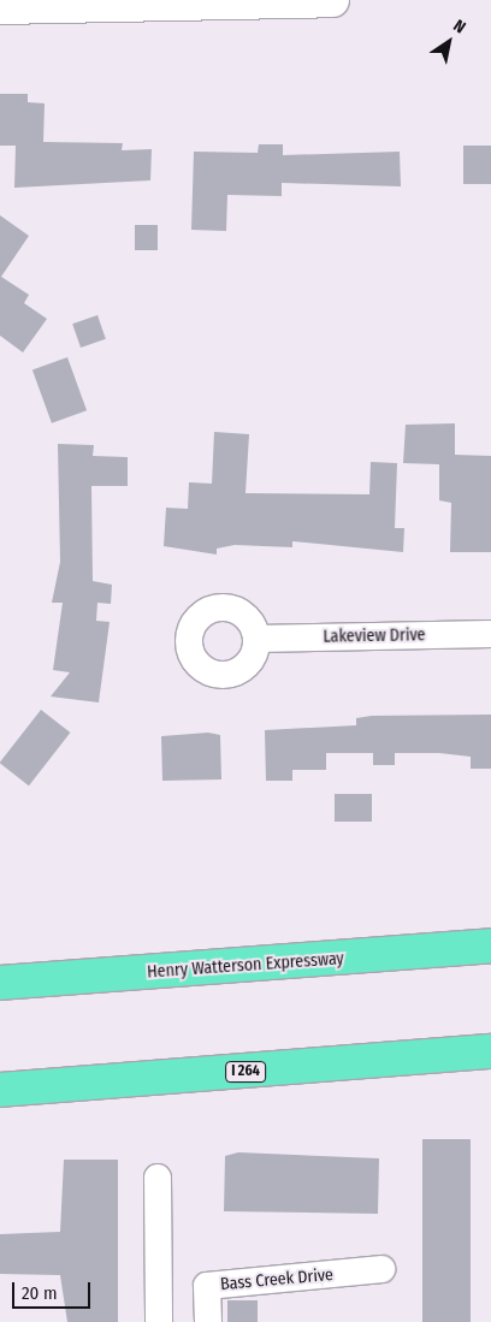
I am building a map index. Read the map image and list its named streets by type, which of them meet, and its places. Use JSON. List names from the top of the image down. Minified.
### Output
{"streets":{"highway":["Henry Watterson Expressway","I 264"],"street":["Lakeview Drive","Bass Creek Drive"]},"scale_bar":"20 m","north":"top right"}
